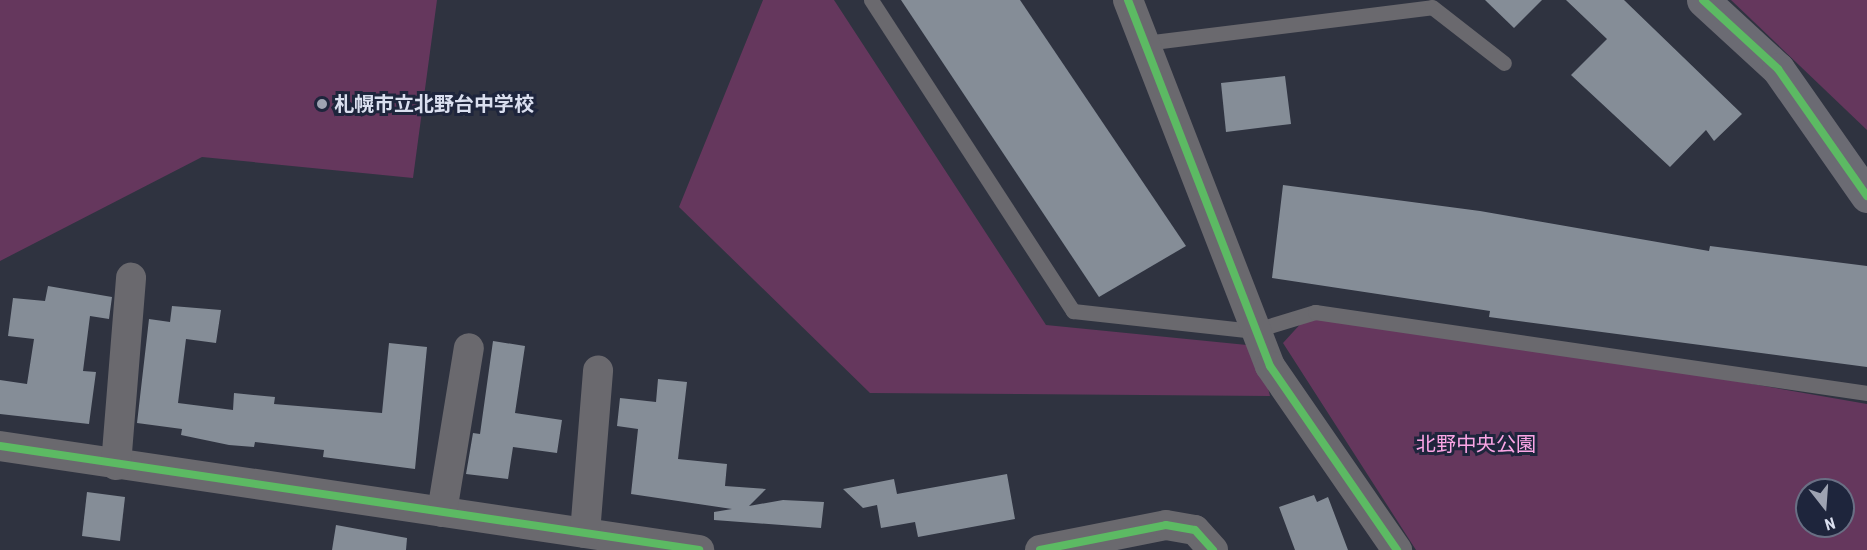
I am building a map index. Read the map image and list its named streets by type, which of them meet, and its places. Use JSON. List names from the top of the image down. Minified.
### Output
{"parks":["北野中央公園"],"places":["札幌市立北野台中学校"],"north":"bottom"}
